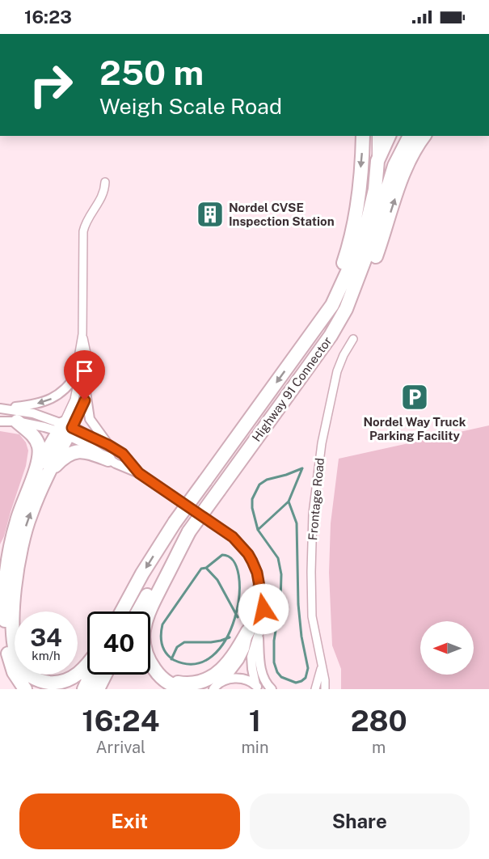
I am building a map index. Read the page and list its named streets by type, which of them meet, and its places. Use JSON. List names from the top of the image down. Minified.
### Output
{"streets":{"highway":["Highway 91 Connector"],"street":["Frontage Road"]},"places":{"building":["Nordel CVSE Inspection Station"],"parking":["Nordel Way Truck Parking Facility"]},"north":"left","page":{"status":"16:23","turn":["250 m","Weigh Scale Road"],"speed":"34 km/h","limit":"40","eta":["16:24","Arrival","1","min","280","m"],"buttons":["Exit","Share"]}}
